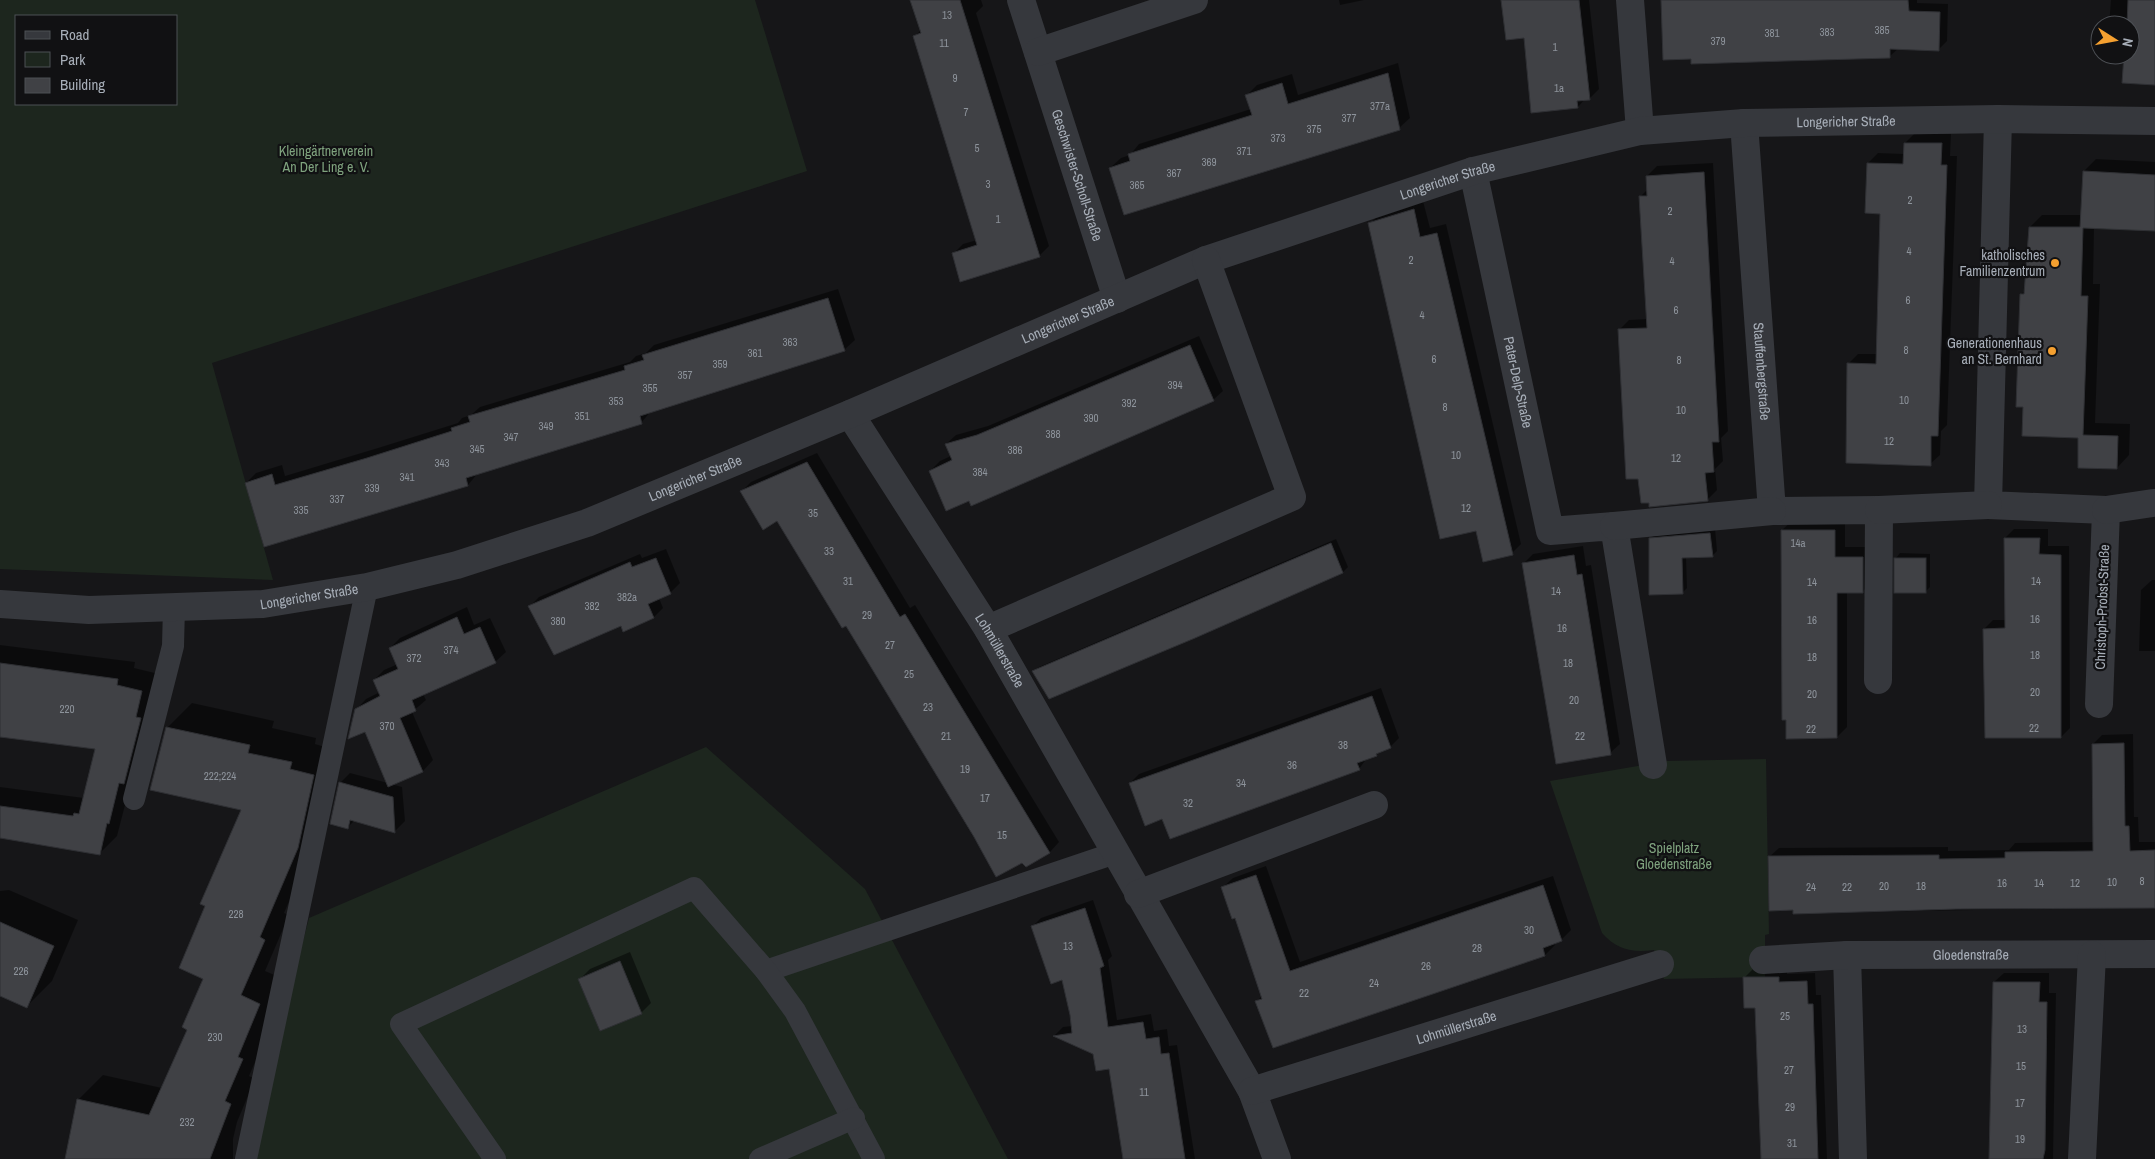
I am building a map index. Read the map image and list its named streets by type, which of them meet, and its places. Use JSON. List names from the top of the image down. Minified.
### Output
{"streets":{"street":["Longericher Straße","Geschwister-Scholl-Straße","Stauffenbergstraße","Pater-Delp-Straße","Christoph-Probst-Straße","Lohmüllerstraße","Gloedenstraße"]},"crossings":[["Longericher Straße","Geschwister-Scholl-Straße"],["Longericher Straße","Stauffenbergstraße"],["Longericher Straße","Pater-Delp-Straße"],["Longericher Straße","Lohmüllerstraße"],["Stauffenbergstraße","Pater-Delp-Straße"]],"parks":["Kleingärtnerverein An Der Ling e. V.","Spielplatz Gloedenstraße"],"places":["katholisches Familienzentrum","Generationenhaus an St. Bernhard"],"house_numbers":["13","385","383","381","379","11","1","9","1a","377a","7","377","375","373","5","371","369","367","3","365","2","2","1","4","2","4","6","6","4","363","8","361","6","8","359","357","394","355","10","353","392","8","10","351","390","349","388","347","12","345","386","10","12","343","384","341","339","337","12","335","35","14a","33","31","14","14","14","382a","382","29","16","16","380","16","27","374","18","18","372","18","25","20","20","20","23","220","370","22","22","21","22","38","36","19","222;224","34","17","32","15","8","10","16","14","12","20","18","24","22","228","30","13","28","26","226","24","22","25","13","230","15","27","11","17","29","232","19","31"],"legend":["Road","Park","Building"],"north":"right"}
